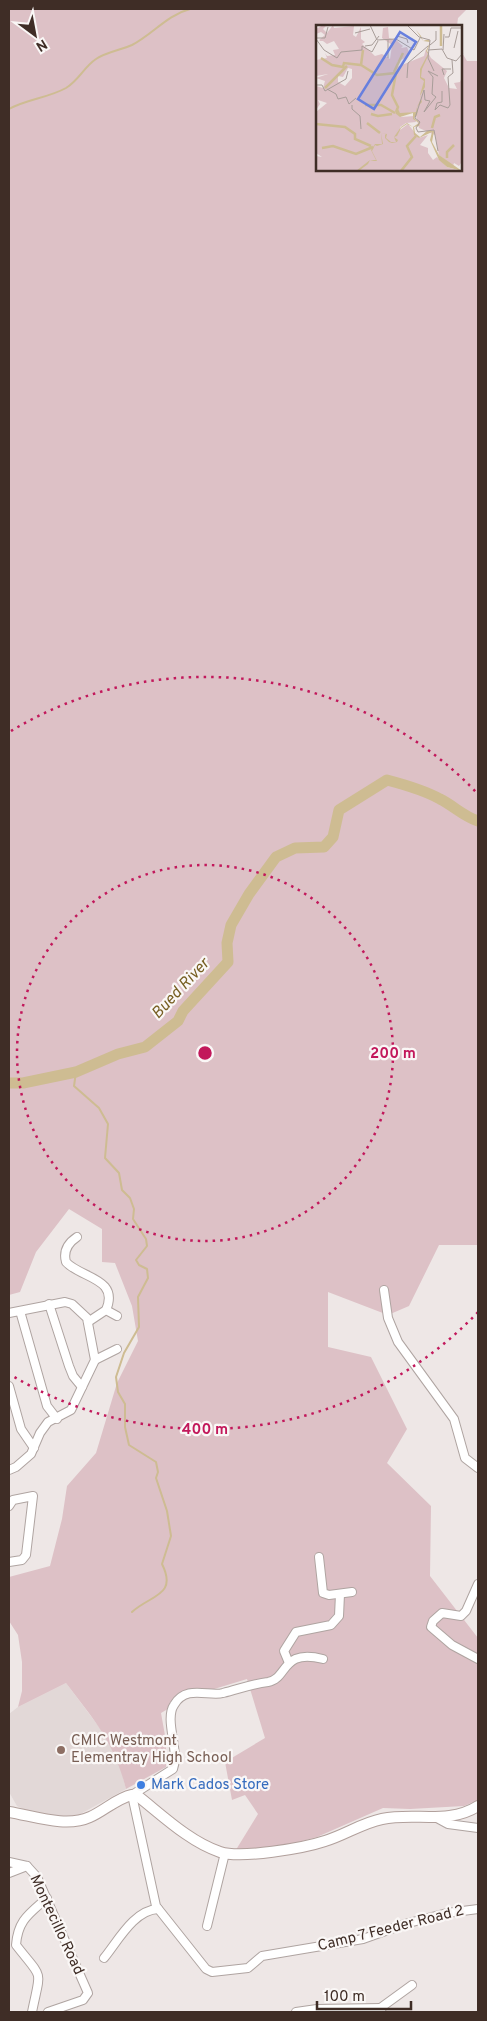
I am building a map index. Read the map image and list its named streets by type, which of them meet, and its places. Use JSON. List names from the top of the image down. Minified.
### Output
{"streets":{"street":["Montecillo Road","Camp 7 Feeder Road 2"]},"water":["Bued River"],"places":["CMIC Westmont Elementray High School","Mark Cados Store"],"scale_bar":"100 m","north":"bottom right","rings":["200 m","400 m"]}
